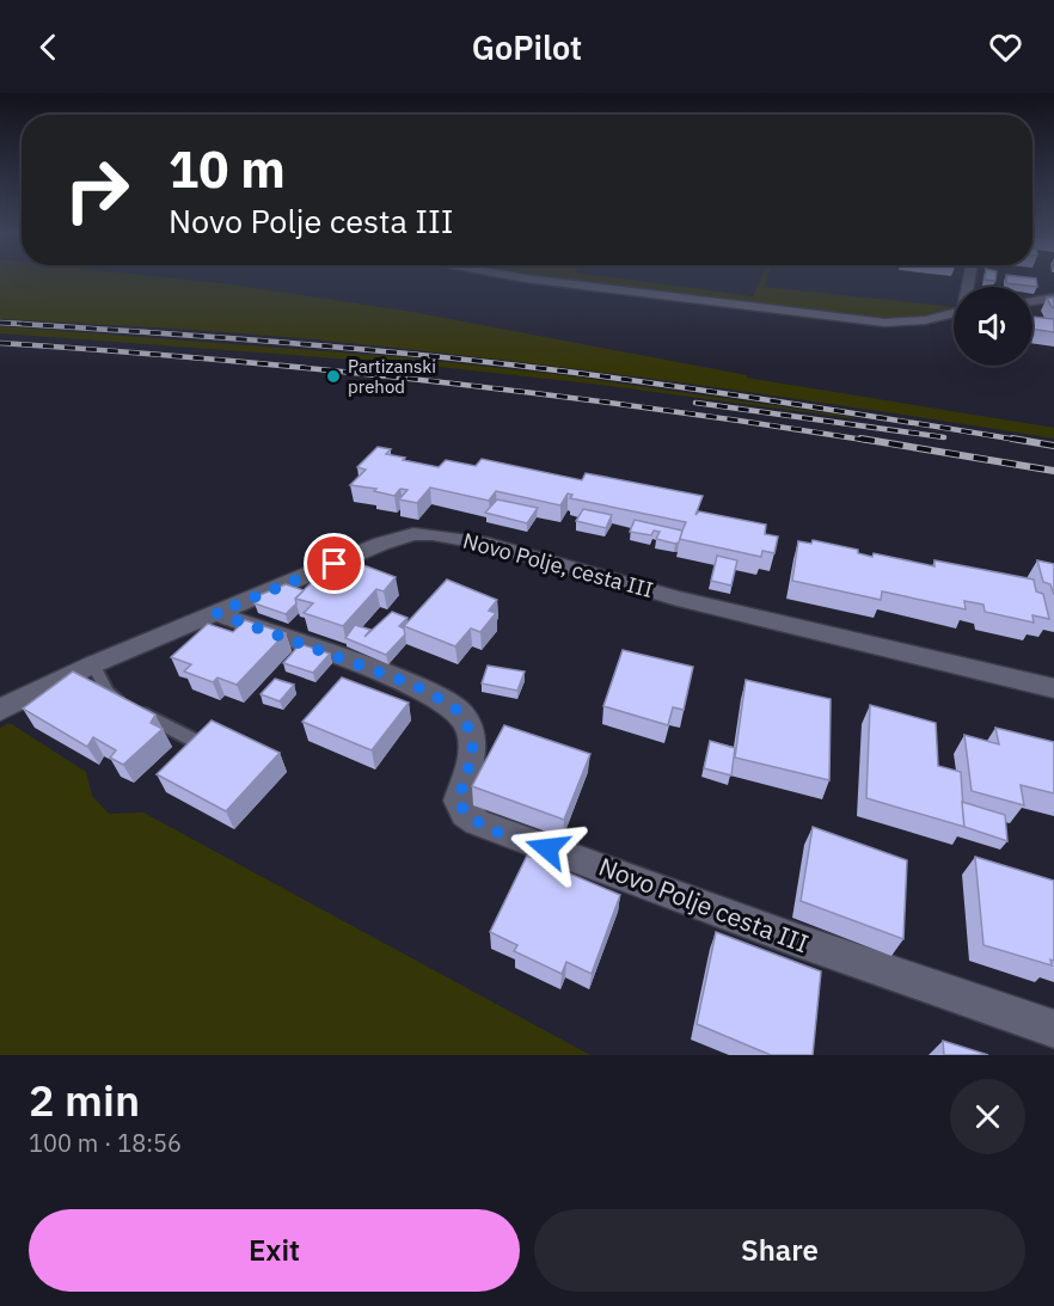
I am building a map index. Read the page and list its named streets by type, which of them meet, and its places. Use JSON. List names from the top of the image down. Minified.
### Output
{"streets":{"street":["Novo Polje, cesta III","Novo Polje cesta III"]},"crossings":[["Novo Polje, cesta III","Novo Polje cesta III"]],"places":["Partizanski prehod"],"page":{"header":"GoPilot","turn":["10 m","Novo Polje cesta III"],"heading":["2 min","100 m · 18:56"],"buttons":["Exit","Share"]}}
